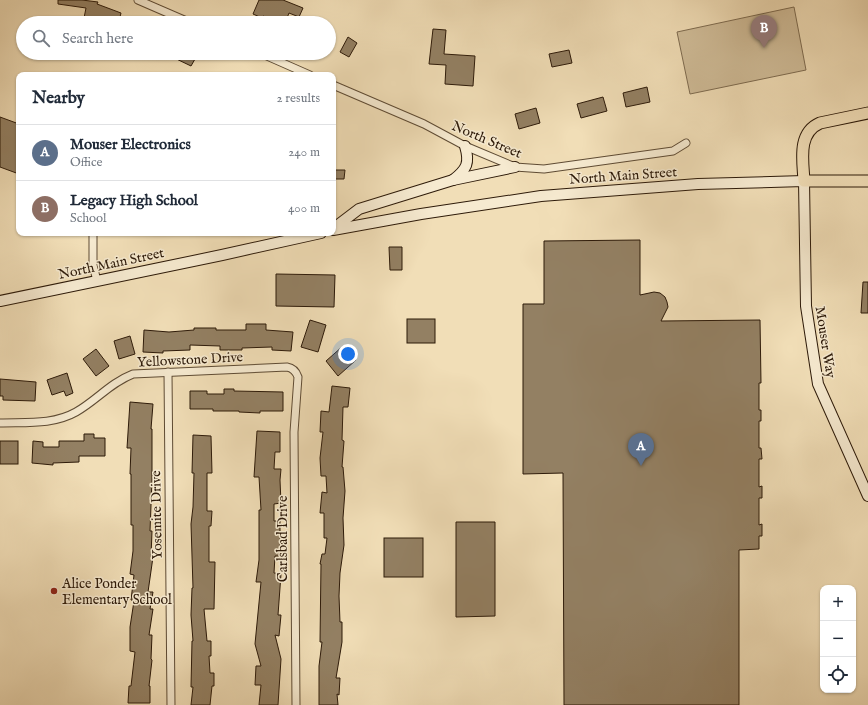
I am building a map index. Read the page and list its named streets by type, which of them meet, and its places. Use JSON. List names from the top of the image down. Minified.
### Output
{"streets":{"main road":["North Main Street","Mouser Way"],"street":["North Street","Yellowstone Drive","Yosemite Drive","Carlsbad Drive"]},"crossings":[["North Main Street","Mouser Way"],["Yellowstone Drive","Yosemite Drive"],["Yellowstone Drive","Carlsbad Drive"]],"places":["Alice Ponder Elementary School"],"page":{"pins":["B","A"],"search":"Search here","heading":["Nearby","2 results"],"list":[{"mark":"A","name":"Mouser Electronics","note":"Office","value":"240 m"},{"mark":"B","name":"Legacy High School","note":"School","value":"400 m"}],"map_buttons":["+","−"]}}
